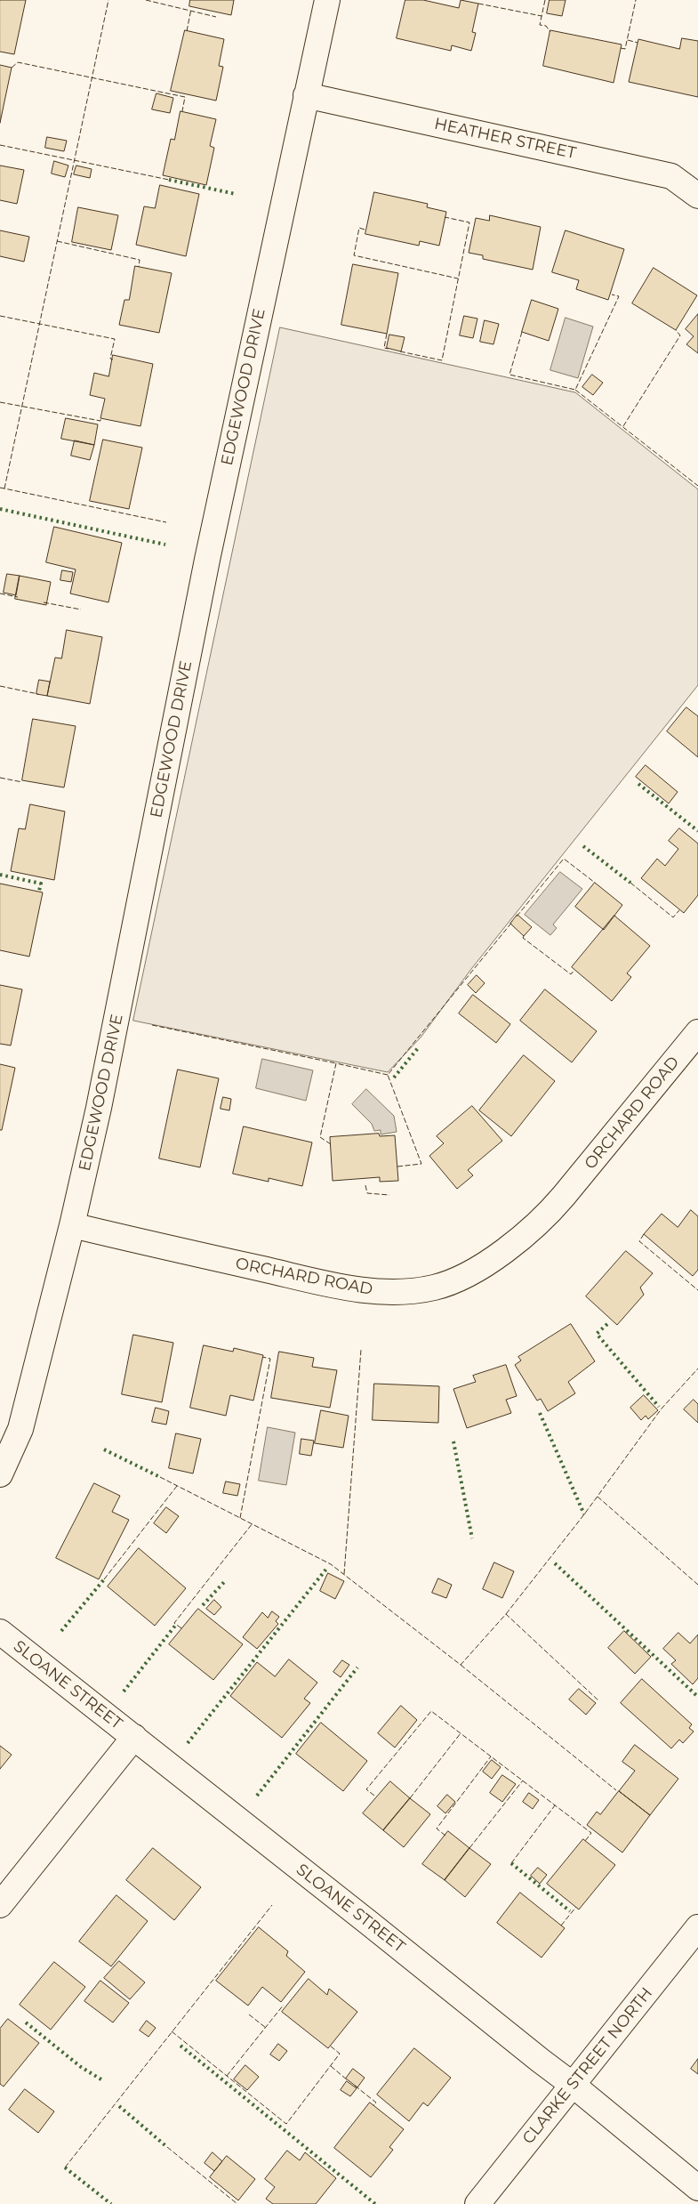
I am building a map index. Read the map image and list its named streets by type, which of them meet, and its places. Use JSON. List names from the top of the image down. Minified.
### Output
{"streets":{"street":["HEATHER STREET","EDGEWOOD DRIVE","ORCHARD ROAD","SLOANE STREET","CLARKE STREET NORTH"]},"crossings":[["HEATHER STREET","EDGEWOOD DRIVE"],["EDGEWOOD DRIVE","ORCHARD ROAD"],["SLOANE STREET","CLARKE STREET NORTH"]]}
